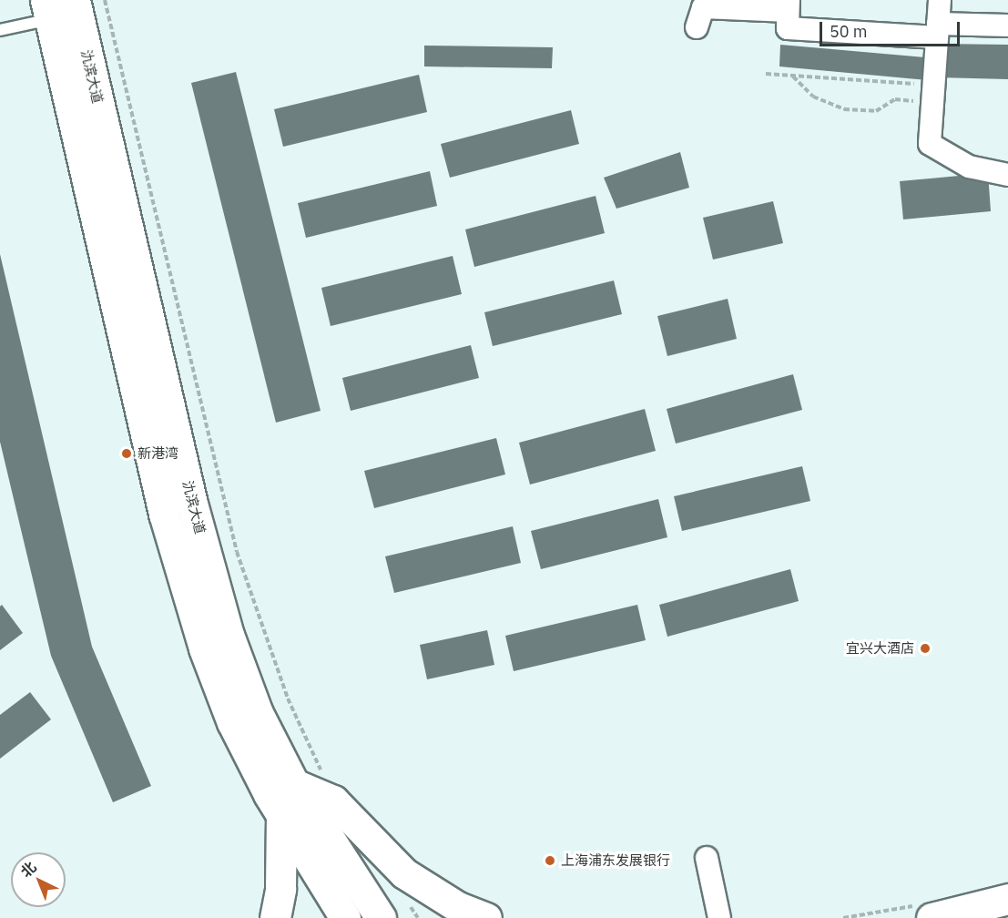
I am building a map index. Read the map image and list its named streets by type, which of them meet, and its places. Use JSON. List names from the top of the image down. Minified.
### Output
{"streets":{"main road":["氿滨大道"]},"places":["新港湾","宜兴大酒店","上海浦东发展银行"],"scale_bar":"50 m","north":"top left"}
